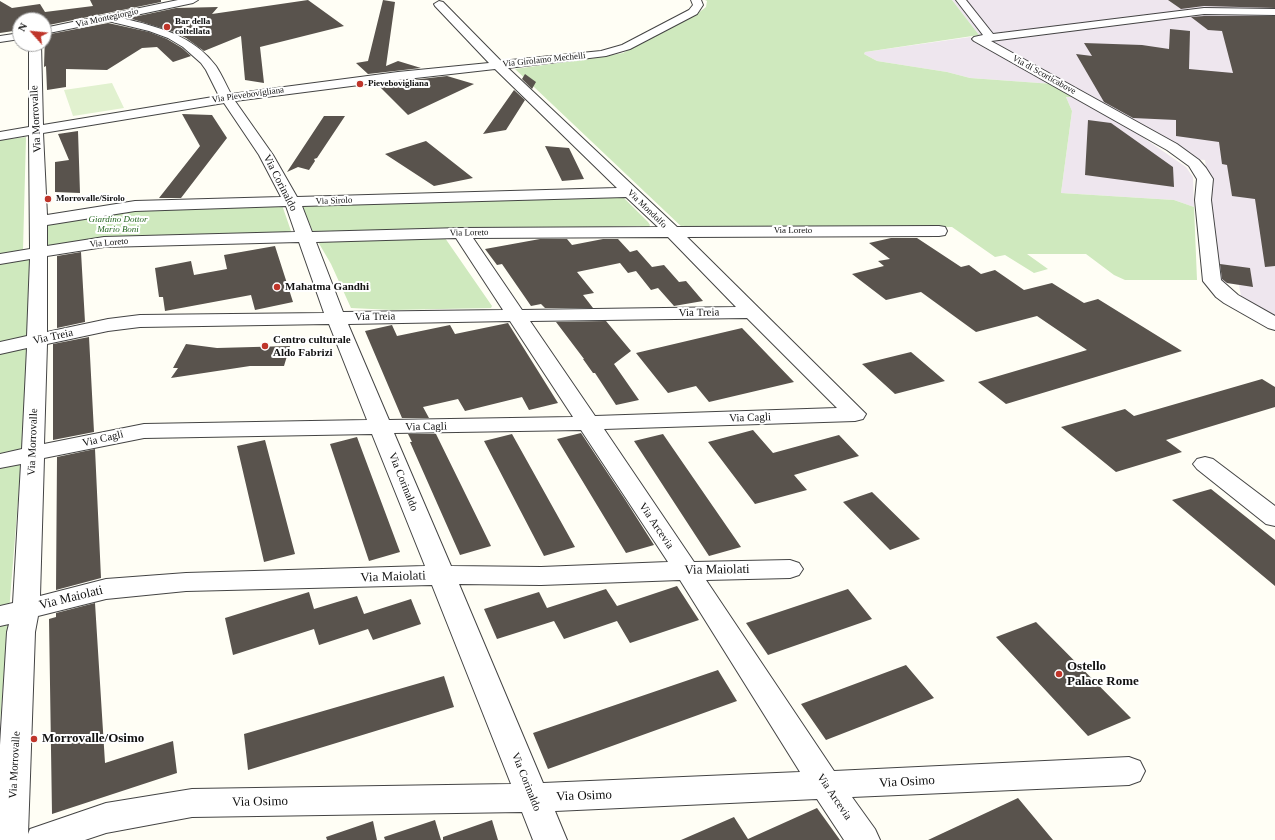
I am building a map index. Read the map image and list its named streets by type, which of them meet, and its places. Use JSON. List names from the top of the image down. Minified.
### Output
{"streets":{"street":["Via Montegiorgio","Via Girolamo Mechelli","Via di Scorticabove","Via Pievebovigliana","Via Morrovalle","Via Corinaldo","Via Sirolo","Via Mondolfo","Via Loreto","Via Treia","Via Cagli","Via Arcevia","Via Maiolati","Via Osimo"]},"crossings":[["Via Girolamo Mechelli","Via Pievebovigliana"],["Via Girolamo Mechelli","Via Mondolfo"],["Via Pievebovigliana","Via Morrovalle"],["Via Pievebovigliana","Via Corinaldo"],["Via Pievebovigliana","Via Mondolfo"],["Via Morrovalle","Via Sirolo"],["Via Morrovalle","Via Loreto"],["Via Morrovalle","Via Treia"],["Via Morrovalle","Via Cagli"],["Via Morrovalle","Via Maiolati"],["Via Corinaldo","Via Sirolo"],["Via Corinaldo","Via Loreto"],["Via Corinaldo","Via Treia"],["Via Corinaldo","Via Cagli"],["Via Corinaldo","Via Maiolati"],["Via Corinaldo","Via Osimo"],["Via Sirolo","Via Mondolfo"],["Via Mondolfo","Via Loreto"],["Via Mondolfo","Via Treia"],["Via Mondolfo","Via Cagli"],["Via Loreto","Via Arcevia"],["Via Treia","Via Arcevia"],["Via Cagli","Via Arcevia"],["Via Arcevia","Via Maiolati"],["Via Arcevia","Via Osimo"]],"parks":["Giardino Dottor Mario Boni"],"places":["Bar della coltellata","Pievebovigliana","Morrovalle/Sirolo","Mahatma Gandhi","Centro culturale Aldo Fabrizi","Ostello Palace Rome","Morrovalle/Osimo"],"north":"top left"}
